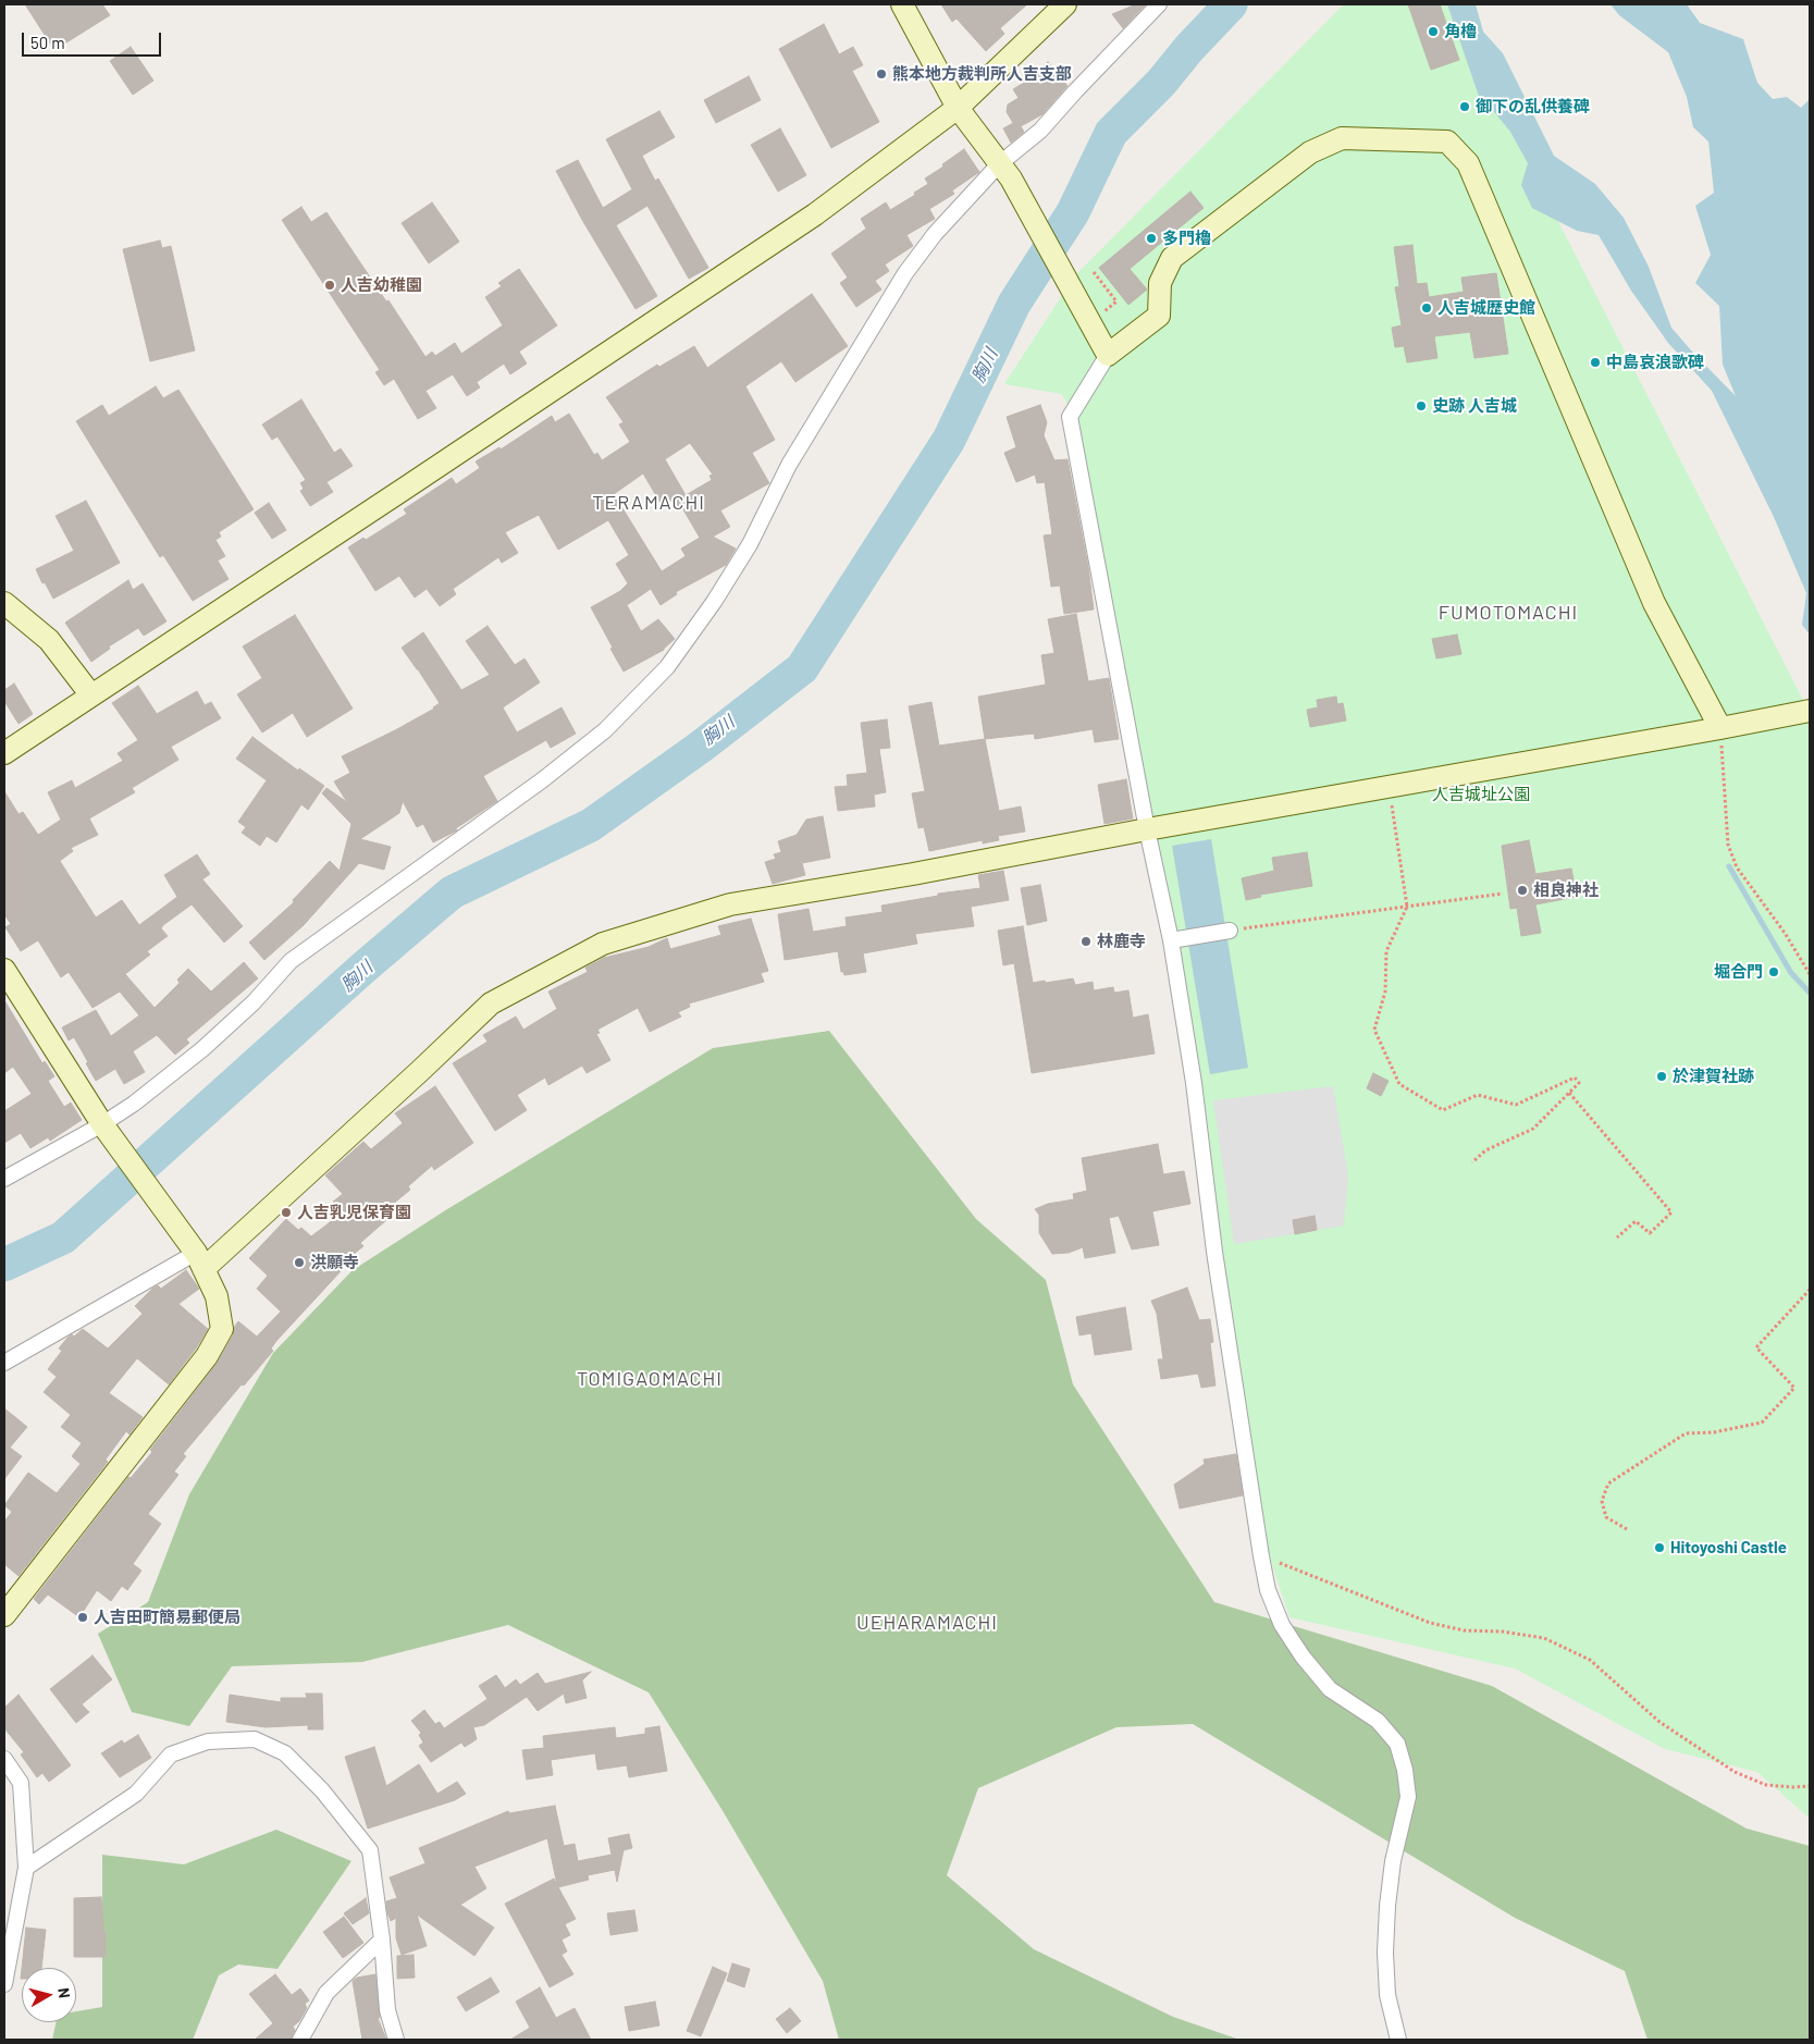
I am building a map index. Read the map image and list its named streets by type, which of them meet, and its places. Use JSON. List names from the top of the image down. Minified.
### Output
{"districts":["TERAMACHI","FUMOTOMACHI","TOMIGAOMACHI","UEHARAMACHI"],"water":["胸川"],"parks":["人吉城址公園"],"places":["角櫓","熊本地方裁判所人吉支部","御下の乱供養碑","多門櫓","人吉幼稚園","人吉城歴史館","中島哀浪歌碑","史跡 人吉城","相良神社","林鹿寺","堀合門","於津賀社跡","人吉乳児保育園","洪願寺","Hitoyoshi Castle","人吉田町簡易郵便局"],"scale_bar":"50 m","north":"right"}
